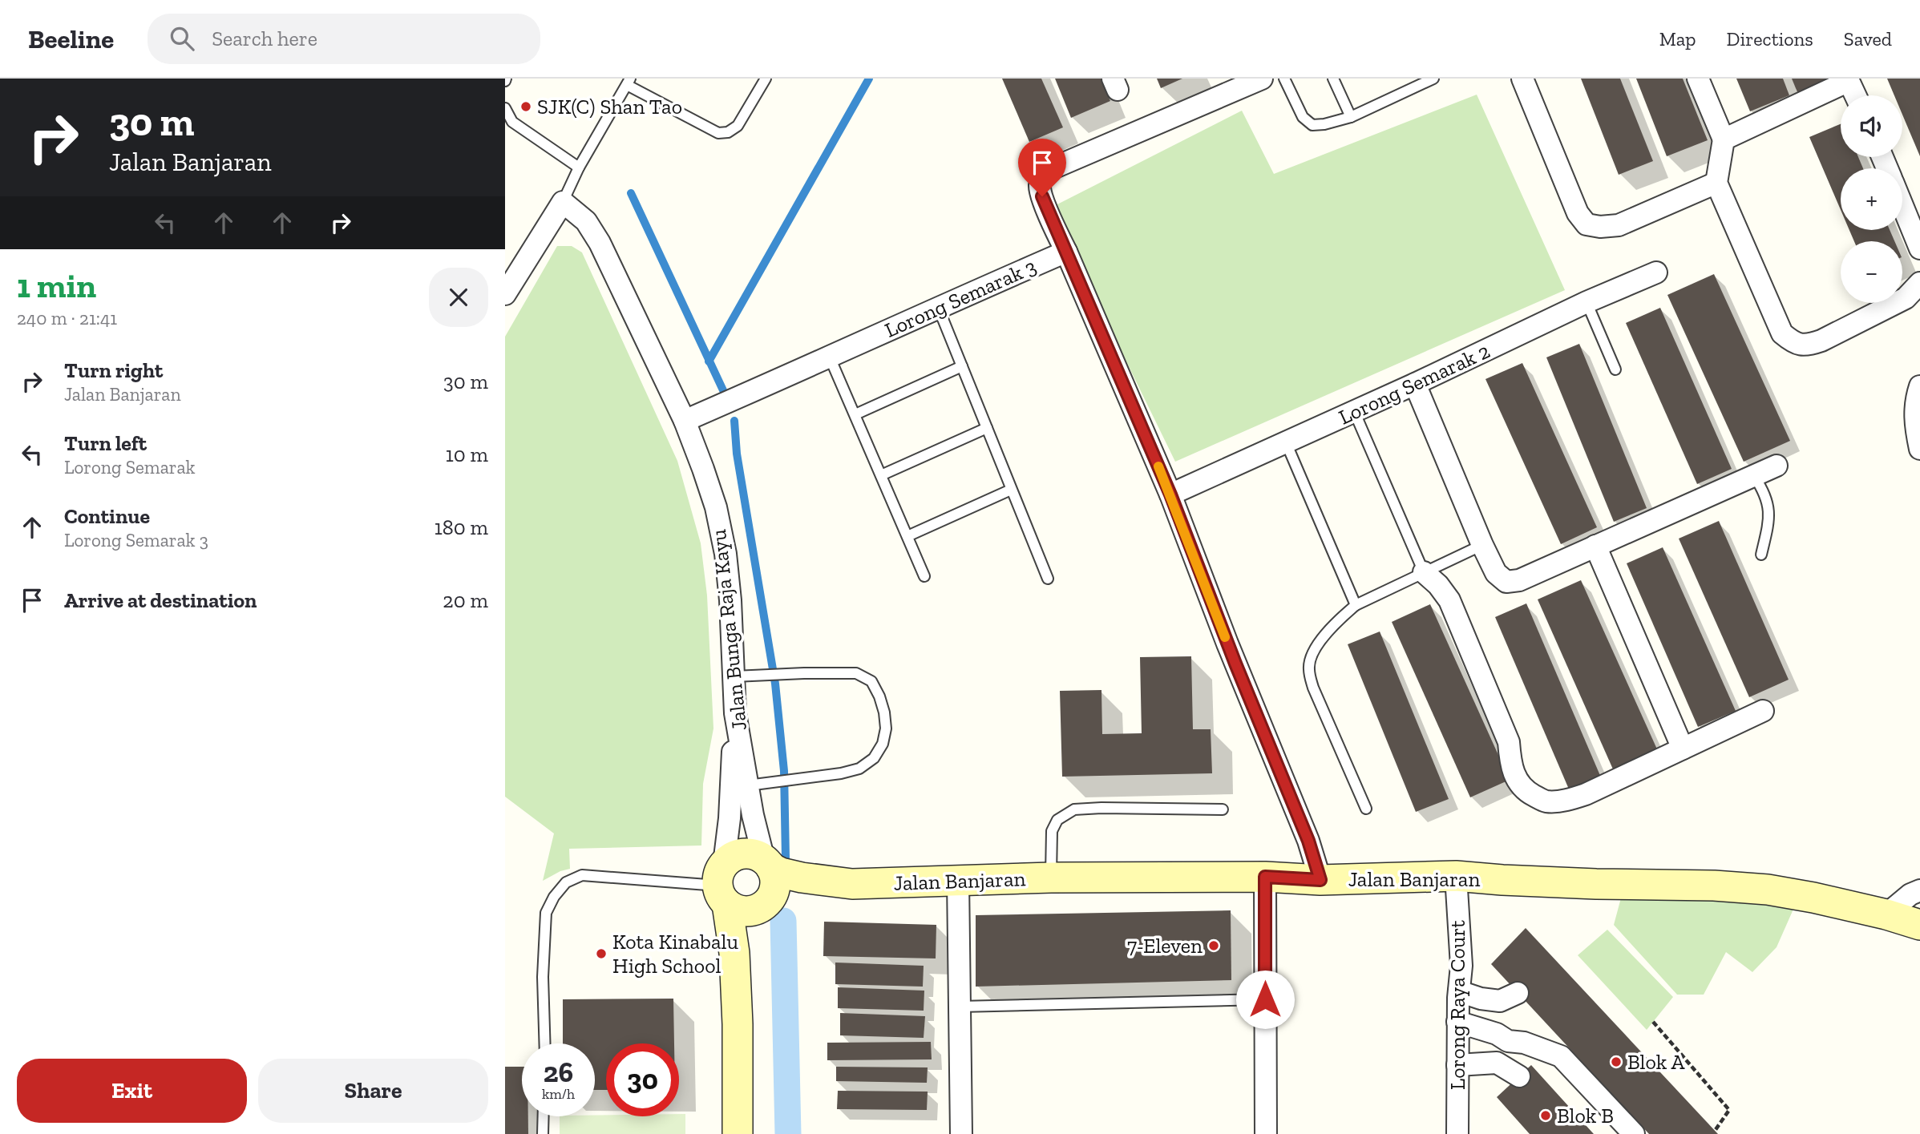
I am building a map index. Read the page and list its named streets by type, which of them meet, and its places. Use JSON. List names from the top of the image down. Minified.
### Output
{"streets":{"street":["Lorong Semarak 3","Lorong Semarak 2","Jalan Bunga Raja Kayu","Jalan Banjaran","Lorong Raya Court"]},"crossings":[["Lorong Semarak 3","Jalan Bunga Raja Kayu"],["Jalan Bunga Raja Kayu","Jalan Banjaran"],["Jalan Banjaran","Lorong Raya Court"]],"places":["SJK(C) Shan Tao","7-Eleven","Kota Kinabalu High School","Blok A","Blok B"],"page":{"header":"Beeline","search":"Search here","nav":["Map","Directions","Saved"],"turn":["30 m","Jalan Banjaran"],"map_buttons":["+","−"],"heading":["1 min","240 m · 21:41"],"list":[{"name":"Turn right","note":"Jalan Banjaran","value":"30 m"},{"name":"Turn left","note":"Lorong Semarak","value":"10 m"},{"name":"Continue","note":"Lorong Semarak 3","value":"180 m"},{"name":"Arrive at destination","value":"20 m"}],"speed":"26 km/h","limit":"30","buttons":["Exit","Share"]}}
